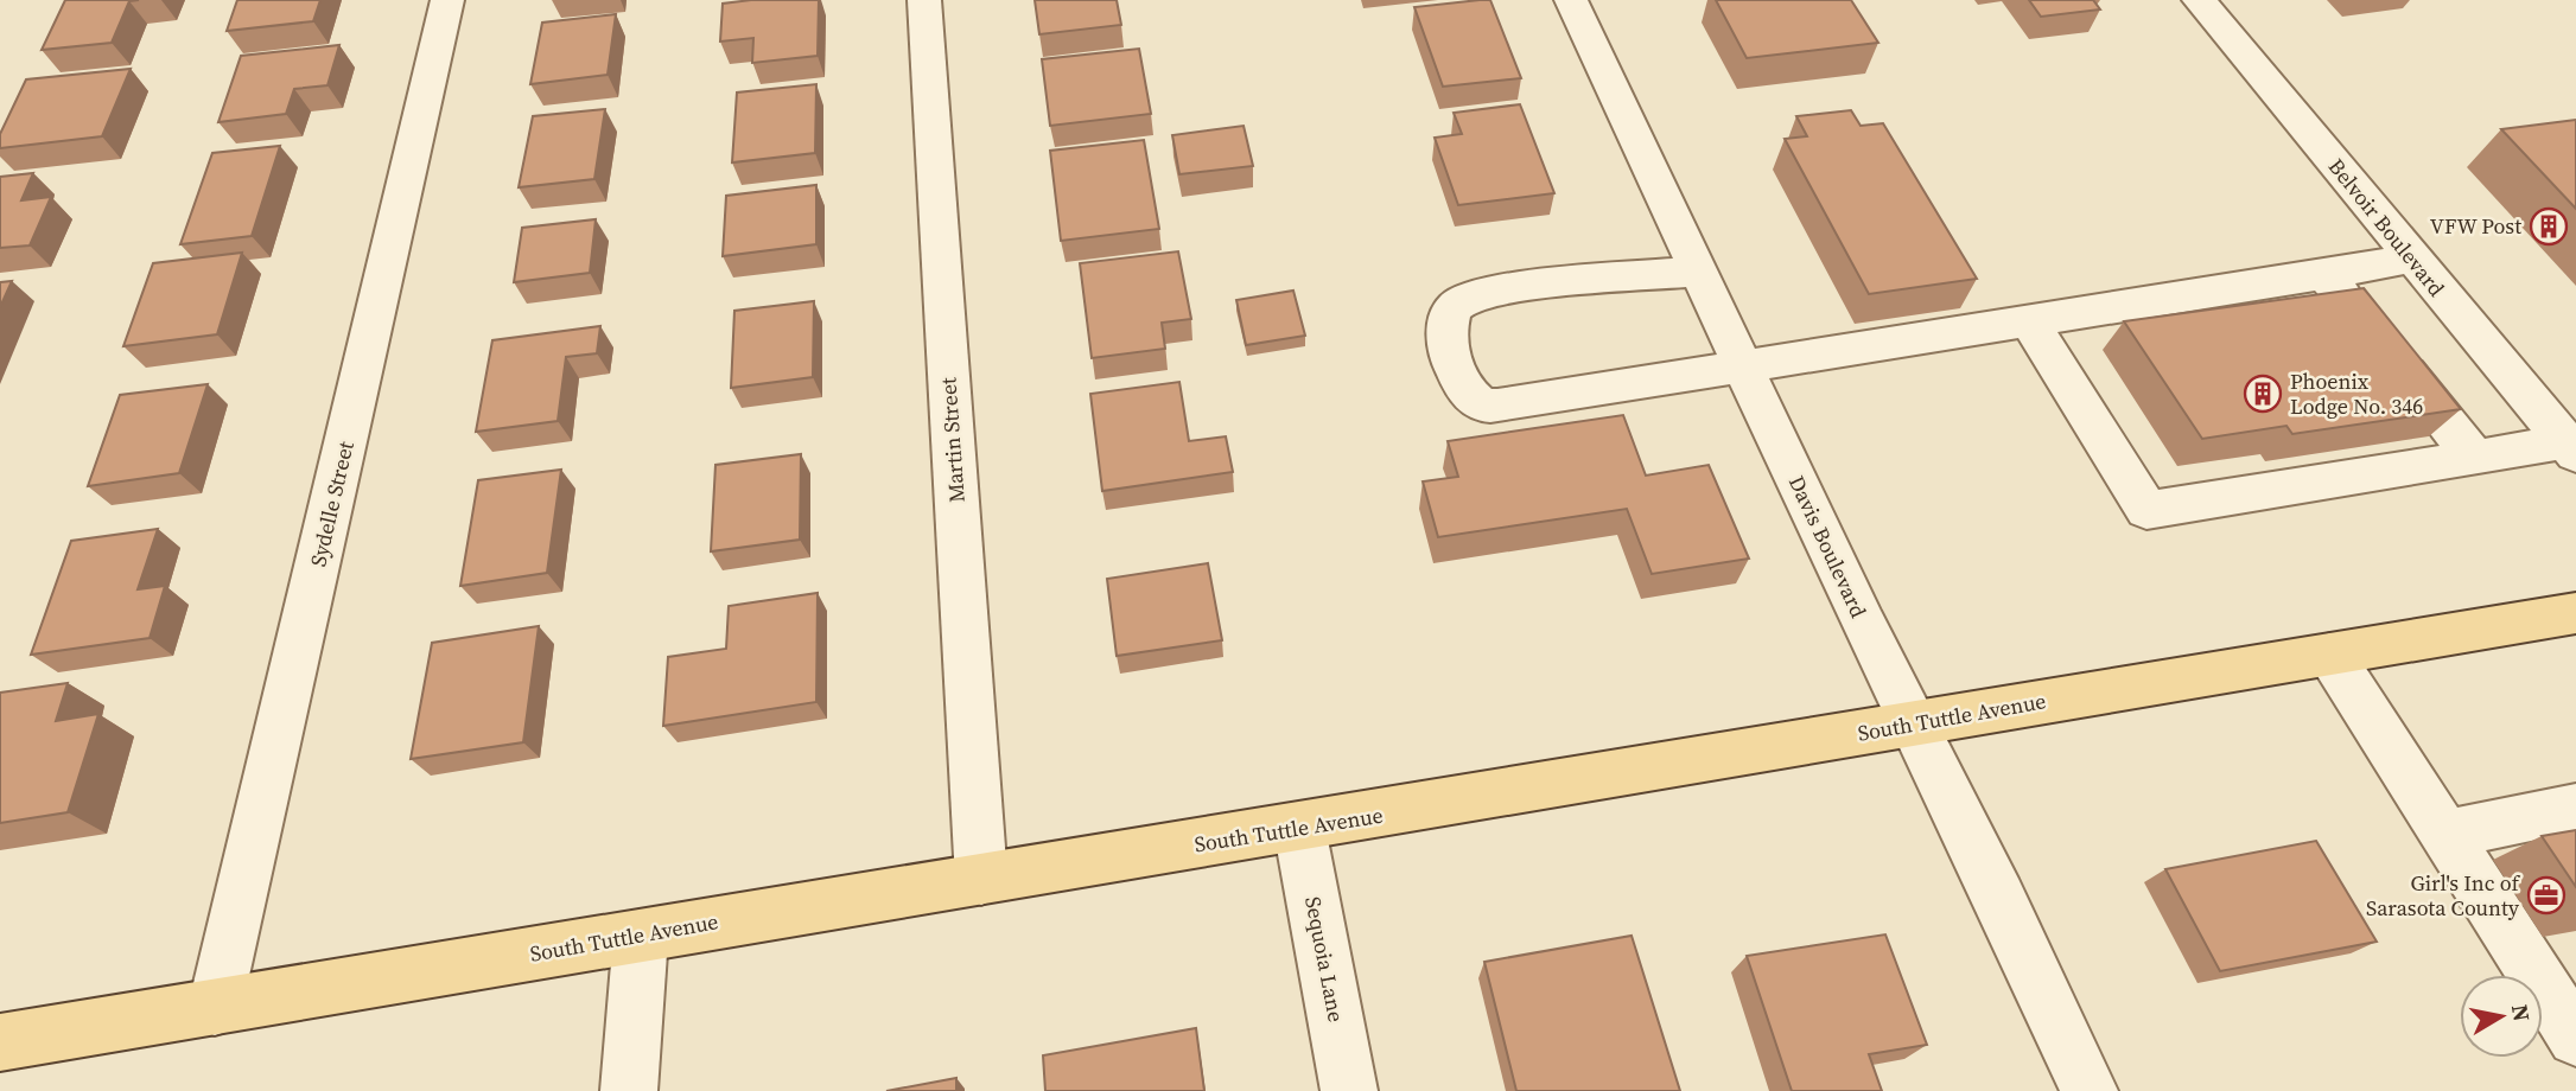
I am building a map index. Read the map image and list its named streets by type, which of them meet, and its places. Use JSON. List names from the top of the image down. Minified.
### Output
{"streets":{"main road":["South Tuttle Avenue"],"street":["Belvoir Boulevard","Martin Street","Sydelle Street","Davis Boulevard","Sequoia Lane"]},"crossings":[["Martin Street","South Tuttle Avenue"],["Sydelle Street","South Tuttle Avenue"],["Davis Boulevard","South Tuttle Avenue"],["South Tuttle Avenue","Sequoia Lane"]],"places":{"building":["VFW Post","Phoenix Lodge No. 346"],"office":["Girl's Inc of Sarasota County"]},"north":"right"}
